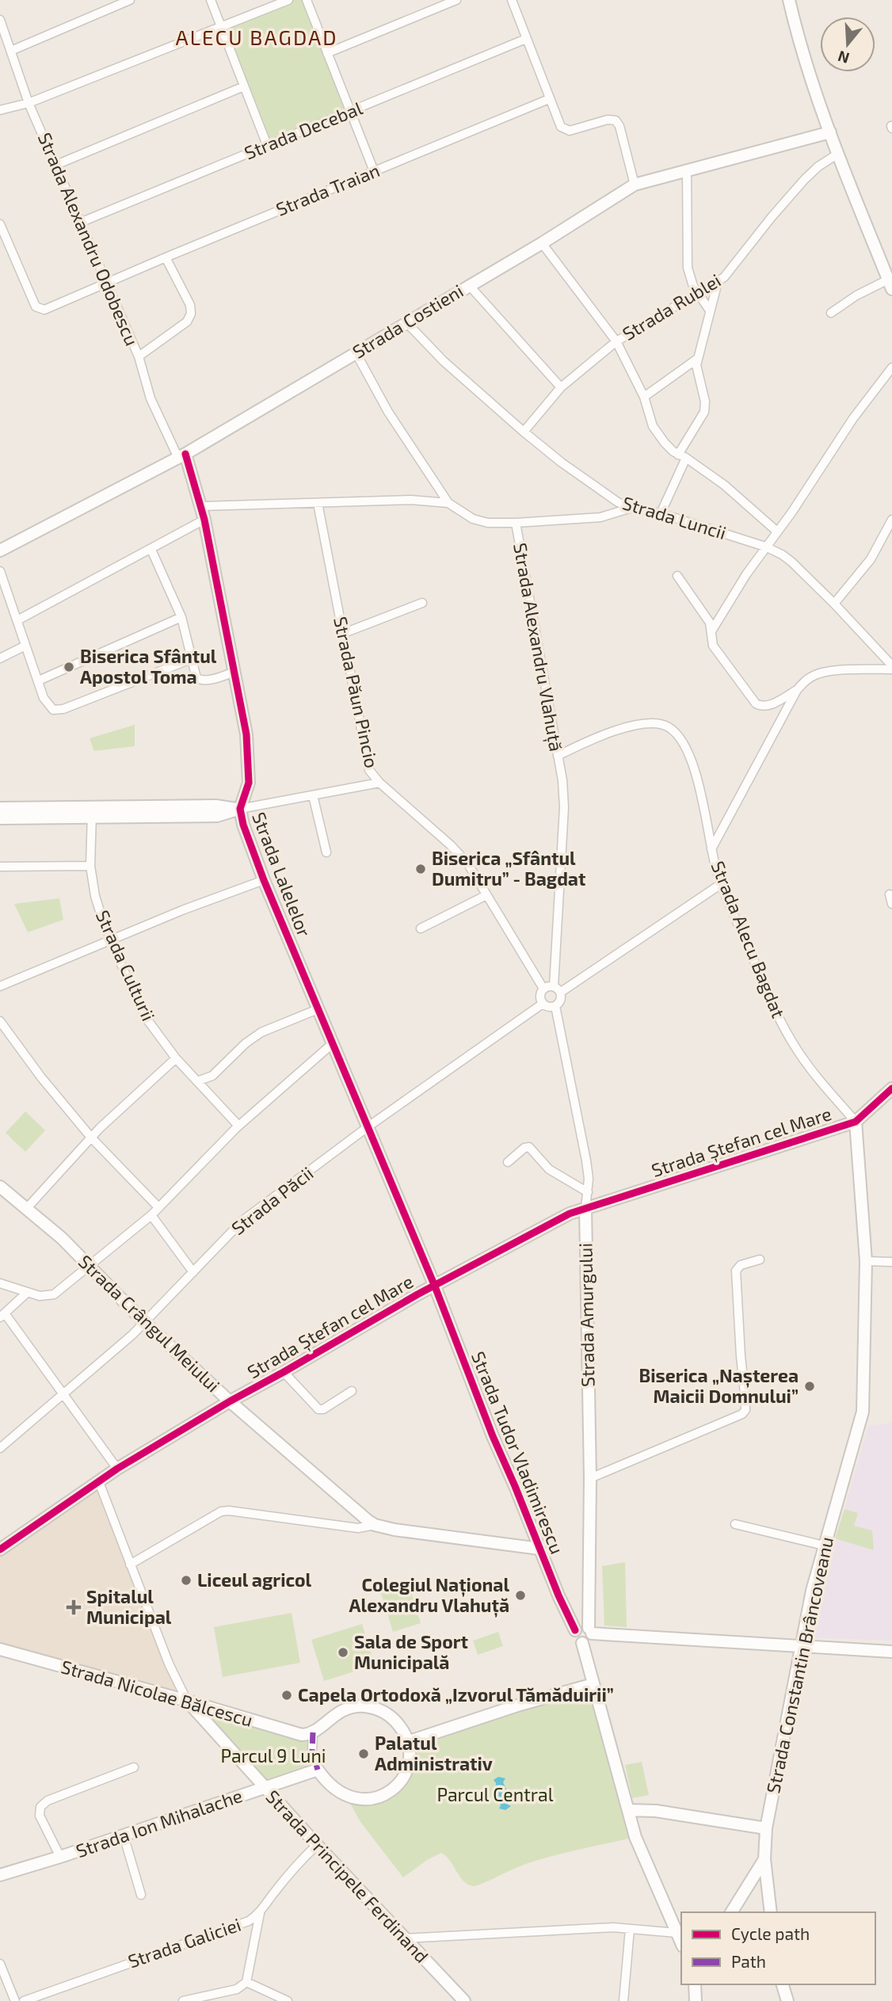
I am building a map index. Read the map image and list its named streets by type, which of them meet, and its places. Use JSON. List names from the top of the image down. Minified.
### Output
{"streets":{"street":["Strada Decebal","Strada Traian","Strada Alexandru Odobescu","Strada Rublei","Strada Costieni","Strada Luncii","Strada Alexandru Vlahuță","Strada Păun Pincio","Strada Lalelelor","Strada Alecu Bagdat","Strada Culturii","Strada Ștefan cel Mare","Strada Păcii","Strada Amurgului","Strada Crângul Meiului","Strada Tudor Vladimirescu","Strada Constantin Brâncoveanu","Strada Nicolae Bălcescu","Strada Ion Mihalache","Strada Principele Ferdinand","Strada Galiciei"]},"crossings":[["Strada Decebal","Strada Alexandru Odobescu"],["Strada Traian","Strada Alexandru Odobescu"],["Strada Alexandru Odobescu","Strada Costieni"],["Strada Alexandru Odobescu","Strada Lalelelor"],["Strada Rublei","Strada Luncii"],["Strada Costieni","Strada Luncii"],["Strada Costieni","Strada Alexandru Vlahuță"],["Strada Costieni","Strada Lalelelor"],["Strada Alexandru Vlahuță","Strada Păun Pincio"],["Strada Alexandru Vlahuță","Strada Alecu Bagdat"],["Strada Alexandru Vlahuță","Strada Păcii"],["Strada Alexandru Vlahuță","Strada Amurgului"],["Strada Păun Pincio","Strada Păcii"],["Strada Păun Pincio","Strada Amurgului"],["Strada Lalelelor","Strada Ștefan cel Mare"],["Strada Lalelelor","Strada Păcii"],["Strada Lalelelor","Strada Tudor Vladimirescu"],["Strada Alecu Bagdat","Strada Ștefan cel Mare"],["Strada Alecu Bagdat","Strada Constantin Brâncoveanu"],["Strada Ștefan cel Mare","Strada Amurgului"],["Strada Ștefan cel Mare","Strada Crângul Meiului"],["Strada Ștefan cel Mare","Strada Tudor Vladimirescu"],["Strada Ștefan cel Mare","Strada Constantin Brâncoveanu"],["Strada Păcii","Strada Amurgului"],["Strada Păcii","Strada Crângul Meiului"],["Strada Amurgului","Strada Tudor Vladimirescu"],["Strada Crângul Meiului","Strada Tudor Vladimirescu"],["Strada Nicolae Bălcescu","Strada Ion Mihalache"],["Strada Nicolae Bălcescu","Strada Principele Ferdinand"],["Strada Ion Mihalache","Strada Principele Ferdinand"],["Strada Principele Ferdinand","Strada Galiciei"]],"districts":["ALECU BAGDAD"],"parks":["Parcul 9 Luni","Parcul Central"],"places":{"other":["Biserica Sfântul Apostol Toma","Biserica „Sfântul Dumitru” - Bagdat","Biserica „Nașterea Maicii Domnului”","Liceul agricol","Colegiul Național Alexandru Vlahuță","Sala de Sport Municipală","Capela Ortodoxă „Izvorul Tămăduirii”","Palatul Administrativ"],"health":["Spitalul Municipal"]},"legend":["Cycle path","Path"],"north":"bottom"}
